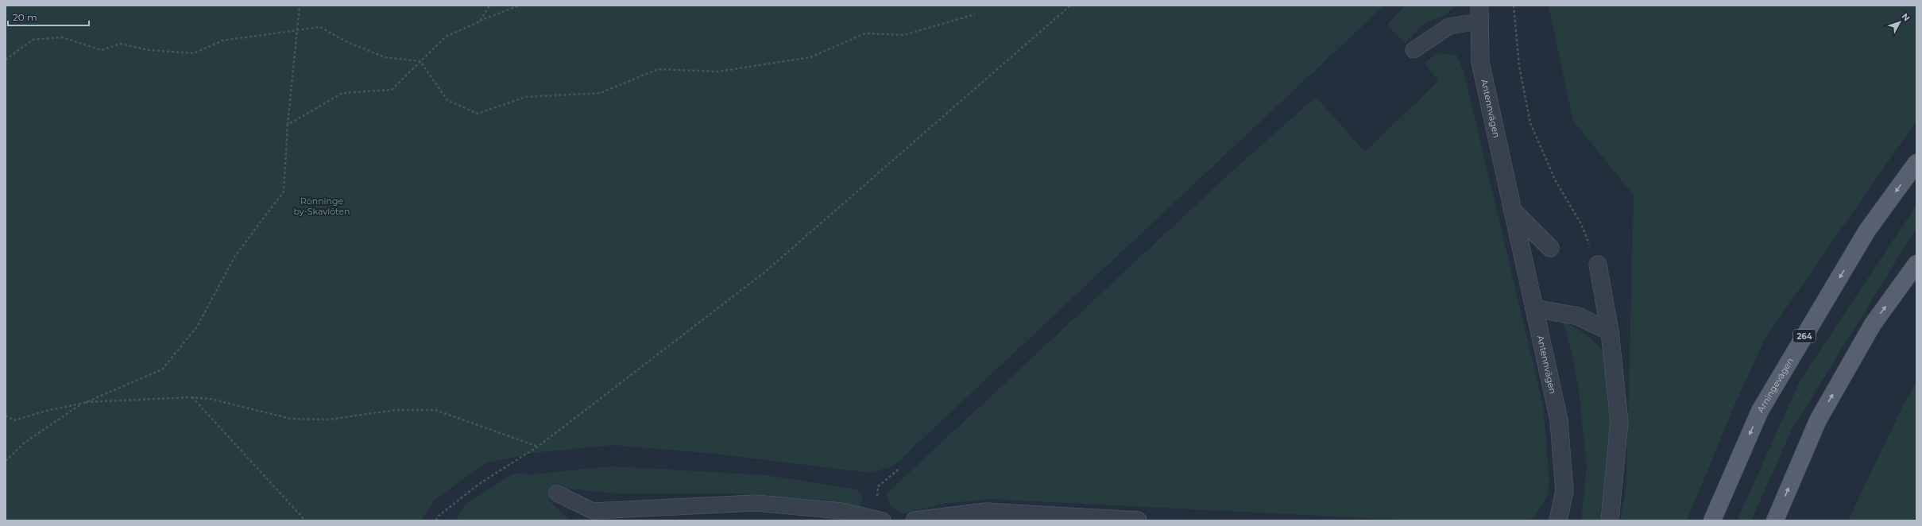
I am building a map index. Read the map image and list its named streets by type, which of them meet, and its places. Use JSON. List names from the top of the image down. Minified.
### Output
{"streets":{"main road":["264","Arningevägen"],"street":["Antennvägen"]},"parks":["Rönninge by-Skavlöten"],"scale_bar":"20 m","north":"top right"}
